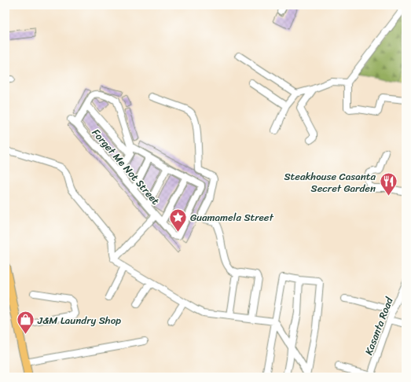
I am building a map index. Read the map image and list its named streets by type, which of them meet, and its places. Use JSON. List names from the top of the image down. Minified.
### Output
{"streets":{"street":["Forget Me Not Street","Kasanta Road"]},"places":{"restaurant":["Steakhouse Casanta Secret Garden"],"place":["Guamamela Street"],"shop":["J&M Laundry Shop"]}}
